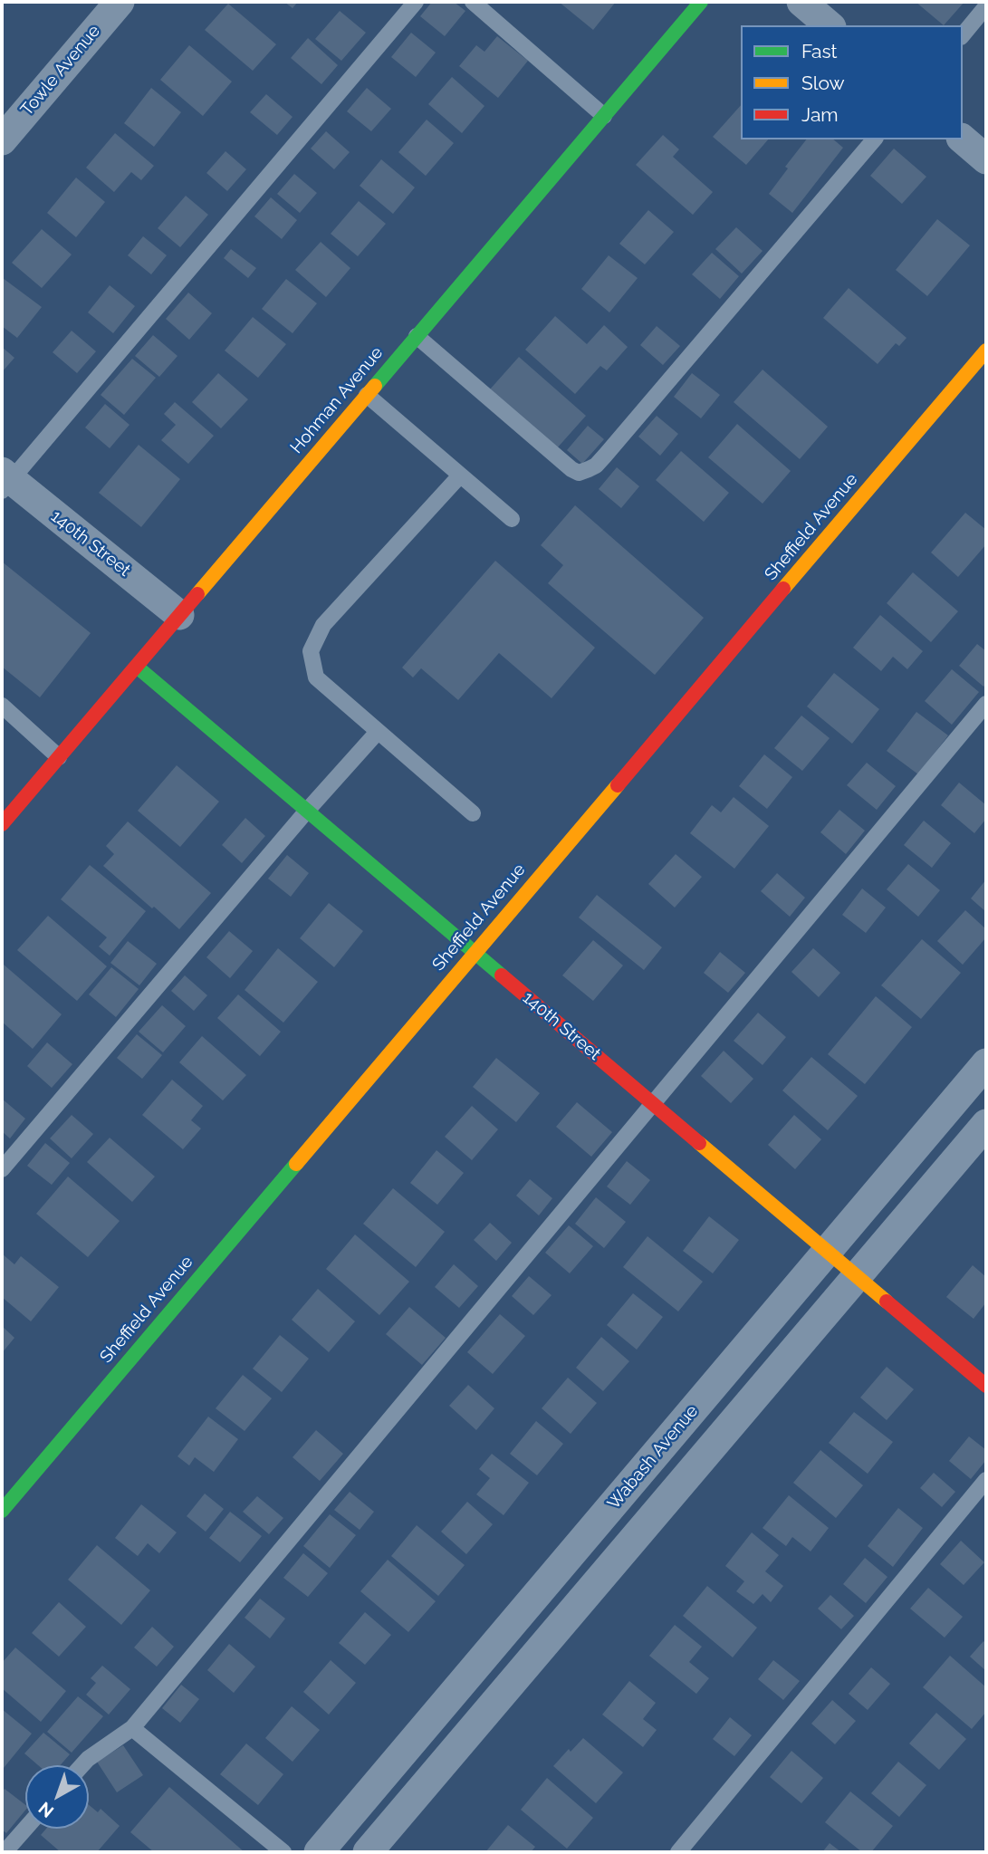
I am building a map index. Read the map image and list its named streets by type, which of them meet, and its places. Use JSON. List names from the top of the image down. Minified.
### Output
{"streets":{"street":["Towle Avenue","Hohman Avenue","Sheffield Avenue","140th Street","Wabash Avenue"]},"crossings":[["Hohman Avenue","140th Street"],["Sheffield Avenue","140th Street"],["140th Street","Wabash Avenue"]],"legend":["Fast","Slow","Jam"],"north":"bottom left"}
